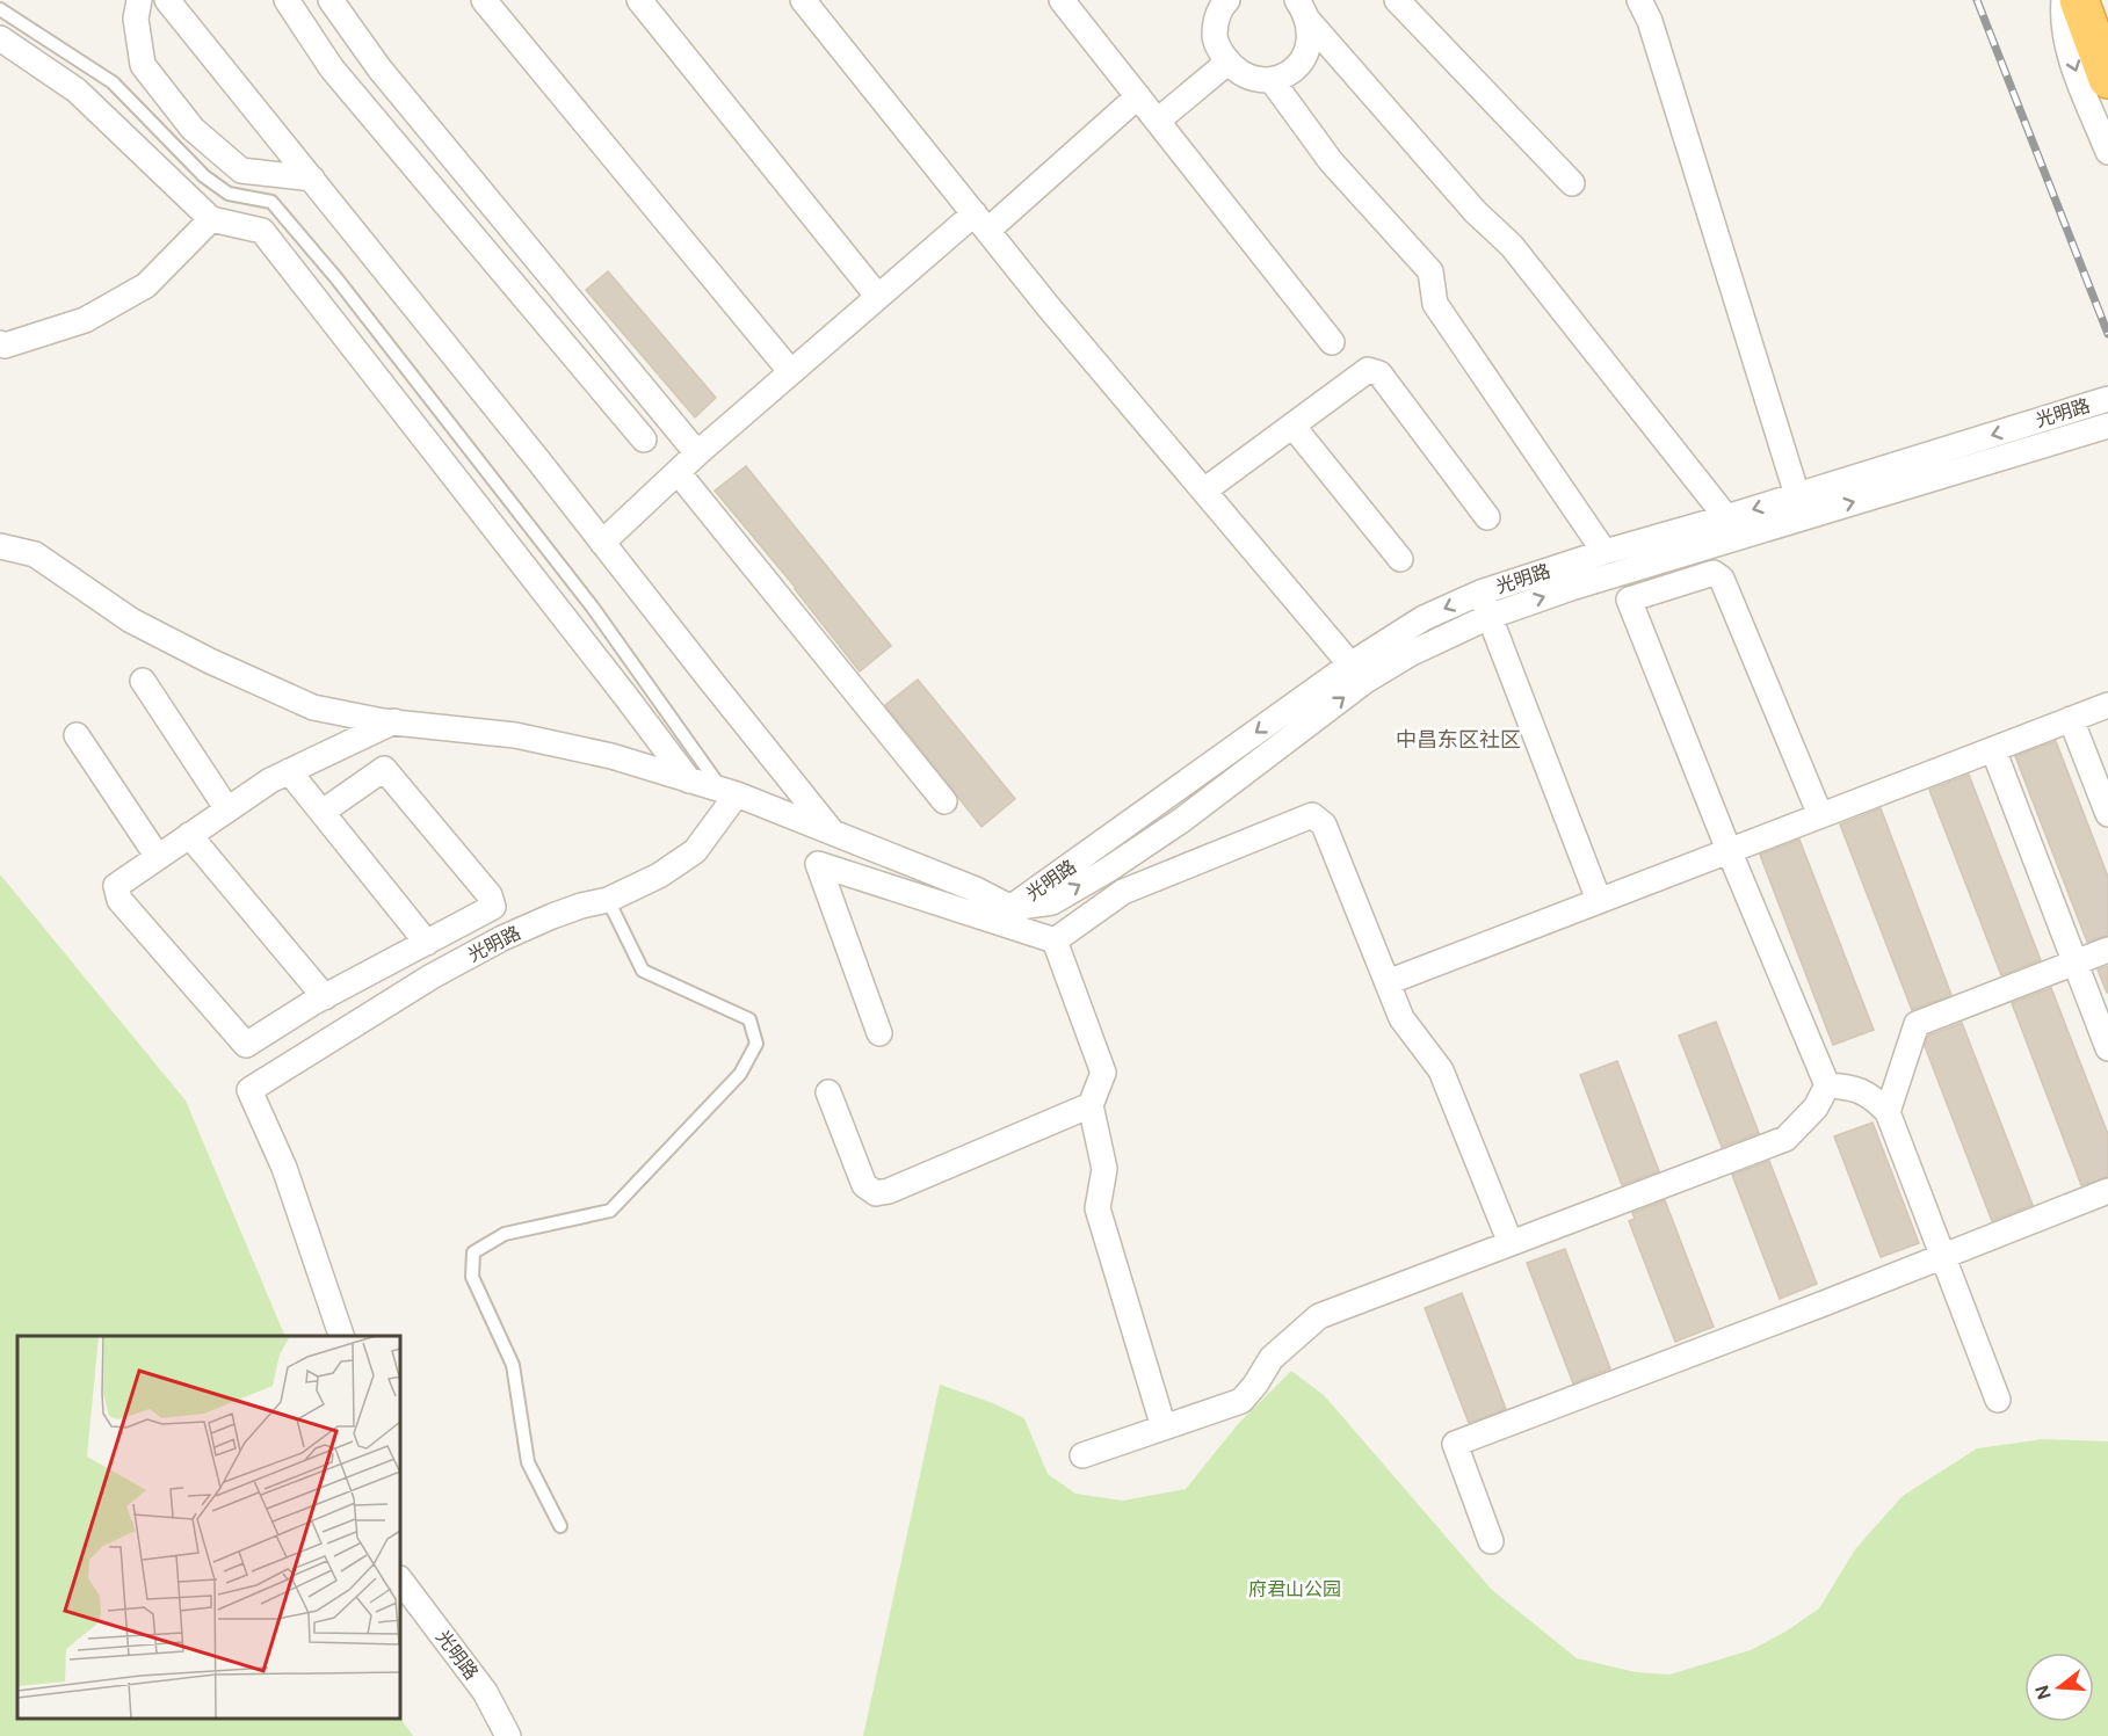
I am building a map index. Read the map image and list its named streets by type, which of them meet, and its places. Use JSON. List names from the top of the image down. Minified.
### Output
{"streets":{"street":["光明路"]},"districts":["中昌东区社区"],"parks":["府君山公园"],"north":"left"}
